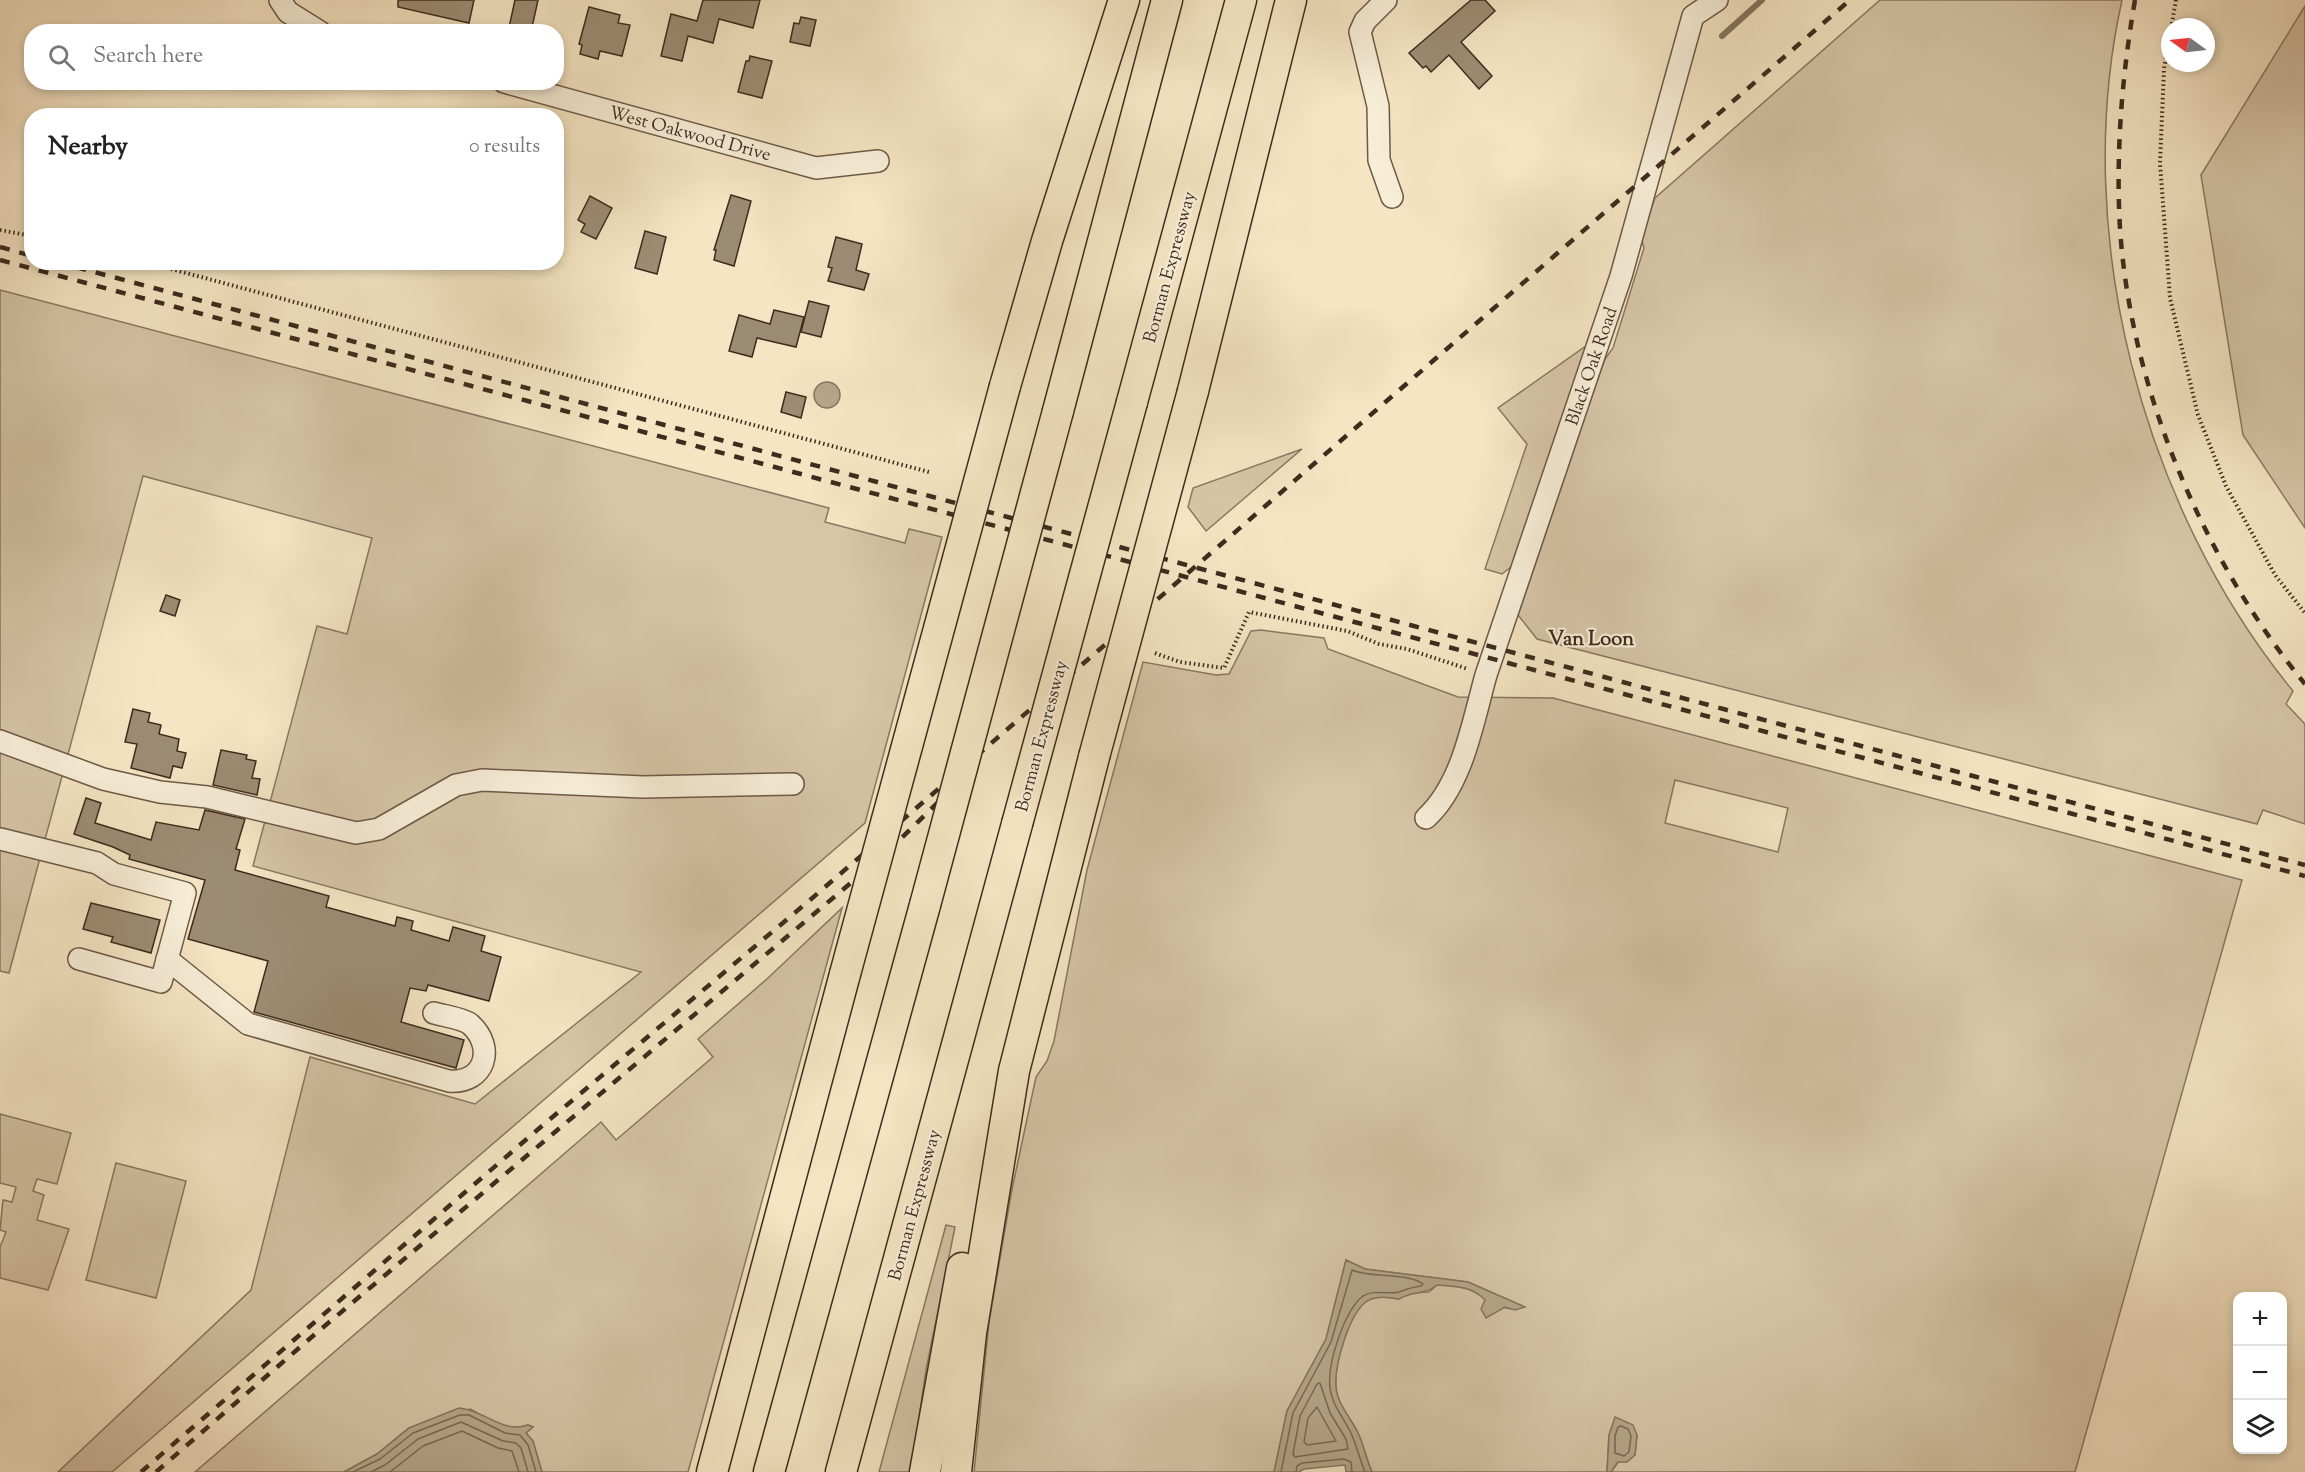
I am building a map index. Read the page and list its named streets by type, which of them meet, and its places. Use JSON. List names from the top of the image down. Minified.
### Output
{"streets":{"highway":["Borman Expressway"],"street":["West Oakwood Drive","Black Oak Road"]},"districts":["Van Loon"],"north":"left","page":{"search":"Search here","heading":["Nearby","0 results"],"map_buttons":["+","−"]}}
